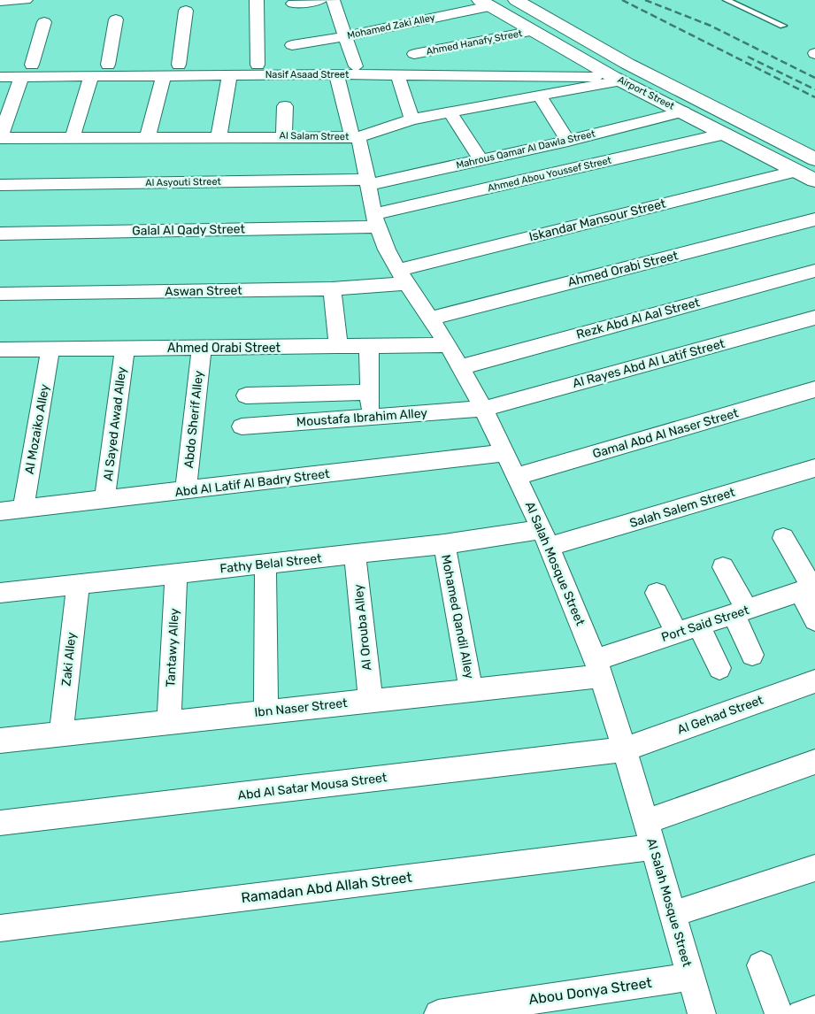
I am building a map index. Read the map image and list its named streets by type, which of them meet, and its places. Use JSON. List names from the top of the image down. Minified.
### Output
{"streets":{"street":["Mohamed Zaki Alley","Ahmed Hanafy Street","Nasif Asaad Street","Airport Street","Al Salam Street","Mahrous Qamar Al Dawla Street","Ahmed Abou Youssef Street","Al Asyouti Street","Iskandar Mansour Street","Galal Al Qady Street","Ahmed Orabi Street","Aswan Street","Rezk Abd Al Aal Street","Al Rayes Abd Al Latif Street","Moustafa Ibrahim Alley","Abdo Sherif Alley","Al Sayed Awad Alley","Al Mozaiko Alley","Gamal Abd Al Naser Street","Abd Al Latif Al Badry Street","Salah Salem Street","Fathy Belal Street","Al Salah Mosque Street","Mohamed Qandil Alley","Port Said Street","Al Orouba Alley","Tantawy Alley","Zaki Alley","Ibn Naser Street","Al Gehad Street","Abd Al Satar Mousa Street","Ramadan Abd Allah Street","Abou Donya Street"]},"crossings":[["Mohamed Zaki Alley","Airport Street"],["Ahmed Hanafy Street","Airport Street"],["Nasif Asaad Street","Airport Street"],["Nasif Asaad Street","Al Salam Street"],["Nasif Asaad Street","Al Salah Mosque Street"],["Airport Street","Al Salam Street"],["Airport Street","Mahrous Qamar Al Dawla Street"],["Airport Street","Ahmed Abou Youssef Street"],["Airport Street","Iskandar Mansour Street"],["Al Salam Street","Al Salah Mosque Street"],["Mahrous Qamar Al Dawla Street","Al Asyouti Street"],["Mahrous Qamar Al Dawla Street","Al Salah Mosque Street"],["Ahmed Abou Youssef Street","Galal Al Qady Street"],["Ahmed Abou Youssef Street","Al Salah Mosque Street"],["Al Asyouti Street","Al Salah Mosque Street"],["Iskandar Mansour Street","Aswan Street"],["Iskandar Mansour Street","Al Salah Mosque Street"],["Galal Al Qady Street","Al Salah Mosque Street"],["Ahmed Orabi Street","Abdo Sherif Alley"],["Ahmed Orabi Street","Al Sayed Awad Alley"],["Ahmed Orabi Street","Al Mozaiko Alley"],["Ahmed Orabi Street","Al Salah Mosque Street"],["Aswan Street","Al Salah Mosque Street"],["Rezk Abd Al Aal Street","Al Salah Mosque Street"],["Al Rayes Abd Al Latif Street","Moustafa Ibrahim Alley"],["Al Rayes Abd Al Latif Street","Al Salah Mosque Street"],["Moustafa Ibrahim Alley","Al Salah Mosque Street"],["Abdo Sherif Alley","Abd Al Latif Al Badry Street"],["Al Sayed Awad Alley","Abd Al Latif Al Badry Street"],["Al Mozaiko Alley","Abd Al Latif Al Badry Street"],["Gamal Abd Al Naser Street","Al Salah Mosque Street"],["Abd Al Latif Al Badry Street","Al Salah Mosque Street"],["Salah Salem Street","Fathy Belal Street"],["Salah Salem Street","Al Salah Mosque Street"],["Fathy Belal Street","Al Salah Mosque Street"],["Fathy Belal Street","Mohamed Qandil Alley"],["Fathy Belal Street","Al Orouba Alley"],["Fathy Belal Street","Tantawy Alley"],["Fathy Belal Street","Zaki Alley"],["Al Salah Mosque Street","Port Said Street"],["Al Salah Mosque Street","Ibn Naser Street"],["Al Salah Mosque Street","Al Gehad Street"],["Al Salah Mosque Street","Abd Al Satar Mousa Street"],["Al Salah Mosque Street","Ramadan Abd Allah Street"],["Al Salah Mosque Street","Abou Donya Street"],["Mohamed Qandil Alley","Ibn Naser Street"],["Port Said Street","Ibn Naser Street"],["Al Orouba Alley","Ibn Naser Street"],["Tantawy Alley","Ibn Naser Street"],["Zaki Alley","Ibn Naser Street"],["Al Gehad Street","Abd Al Satar Mousa Street"]]}
